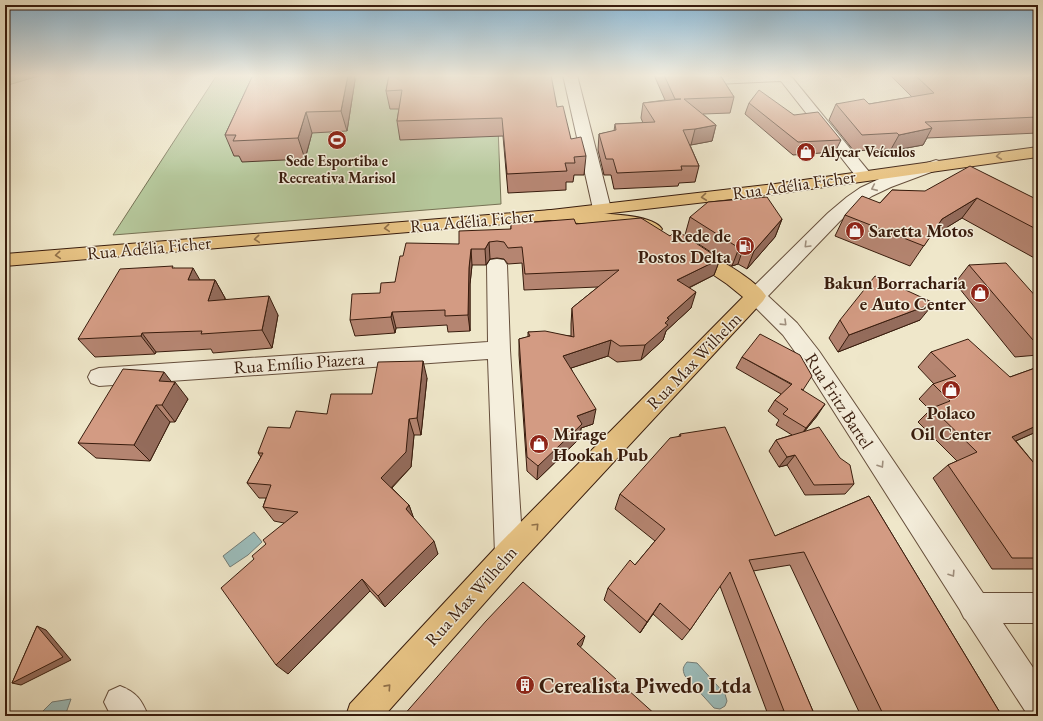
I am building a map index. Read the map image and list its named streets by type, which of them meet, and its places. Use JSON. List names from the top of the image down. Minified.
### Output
{"streets":{"main road":["Rua Adélia Ficher","Rua Max Wilhelm","Rua Fritz Bartel"],"street":["Rua Emílio Piazera"]},"crossings":[["Rua Adélia Ficher","Rua Max Wilhelm"],["Rua Adélia Ficher","Rua Fritz Bartel"],["Rua Max Wilhelm","Rua Fritz Bartel"]],"one_way":["Rua Adélia Ficher","Rua Fritz Bartel"],"places":{"sports":["Sede Esportiba e Recreativa Marisol"],"shop":["Alycar Veículos","Saretta Motos","Bakun Borracharia e Auto Center","Polaco Oil Center","Mirage Hookah Pub"],"fuel station":["Rede de Postos Delta"],"building":["Cerealista Piwedo Ltda"]}}
